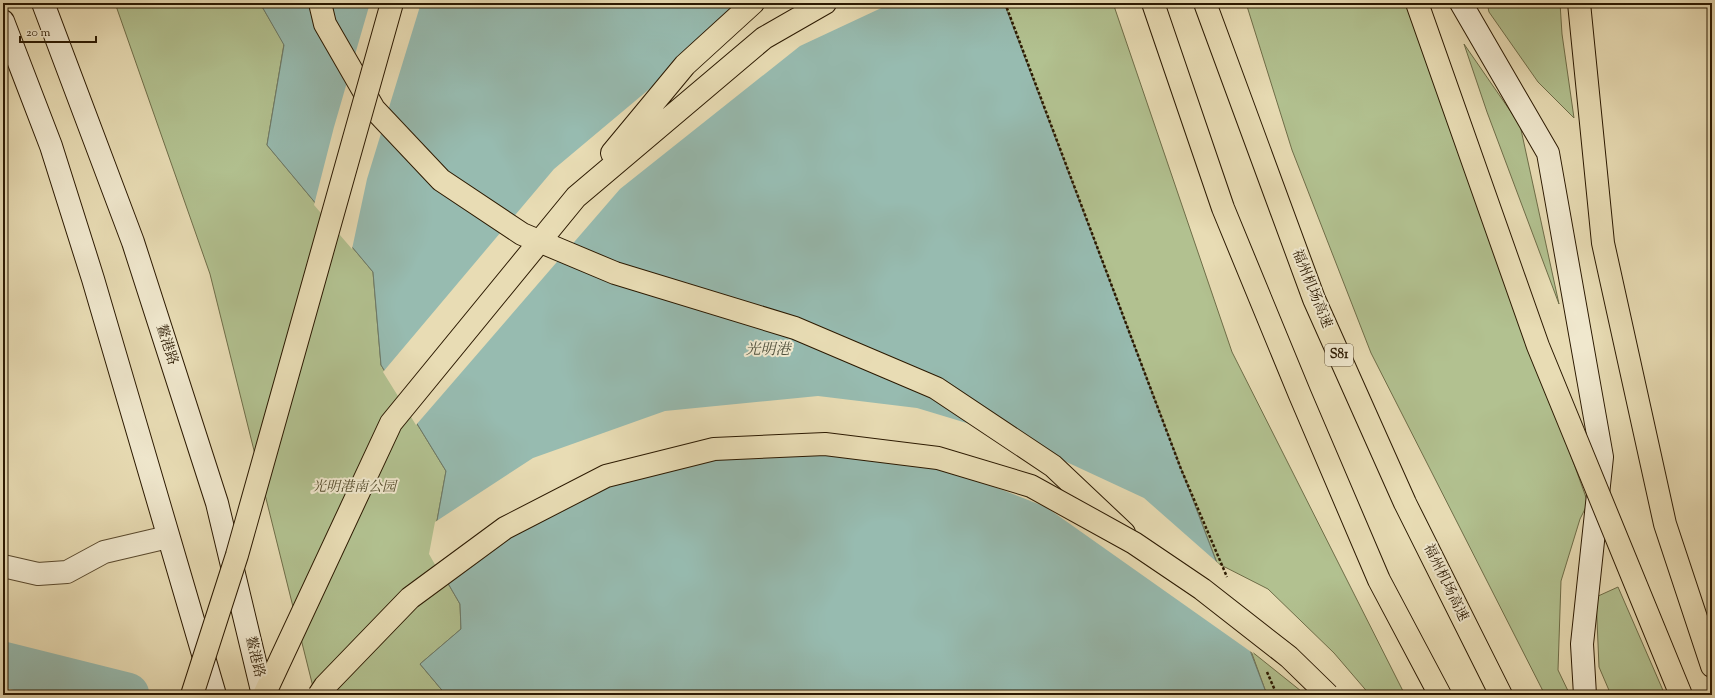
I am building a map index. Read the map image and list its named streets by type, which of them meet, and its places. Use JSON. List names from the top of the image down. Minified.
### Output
{"streets":{"highway":["福州机场高速","S81"],"main road":["鳌港路"]},"water":["光明港"],"parks":["光明港南公园"],"scale_bar":"20 m"}
